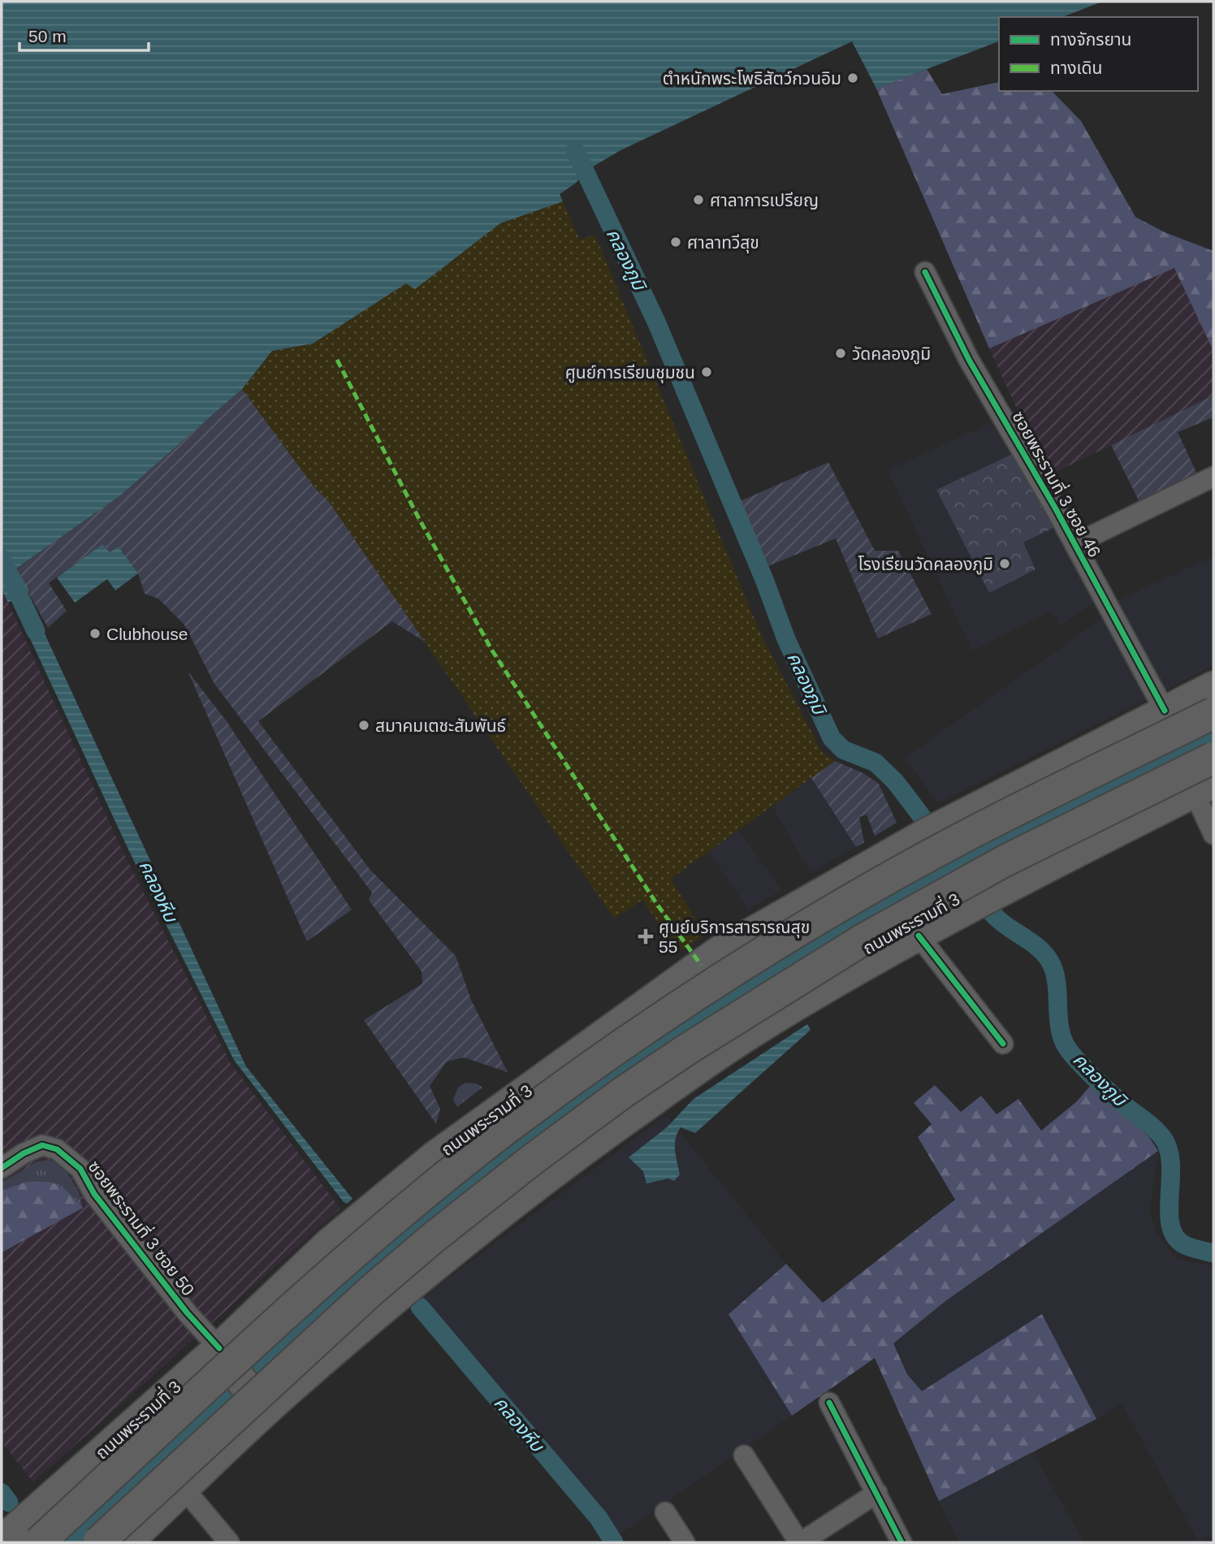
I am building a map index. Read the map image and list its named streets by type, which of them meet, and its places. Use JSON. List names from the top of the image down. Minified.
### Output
{"streets":{"main road":["ถนนพระรามที่ 3"],"street":["ซอยพระรามที่ 3 ซอย 46","ซอยพระรามที่ 3 ซอย 50"]},"crossings":[["ซอยพระรามที่ 3 ซอย 46","ถนนพระรามที่ 3"],["ถนนพระรามที่ 3","ซอยพระรามที่ 3 ซอย 50"]],"water":["คลองภูมิ","คลองหีบ"],"places":{"other":["ตำหนักพระโพธิสัตว์กวนอิม","ศาลาการเปรียญ","ศาลาทวีสุข","วัดคลองภูมิ","ศูนย์การเรียนชุมชน","โรงเรียนวัดคลองภูมิ","Clubhouse","สมาคมเตชะสัมพันธ์"],"health":["ศูนย์บริการสาธารณสุข 55"]},"legend":["ทางจักรยาน","ทางเดิน"],"scale_bar":"50 m"}
